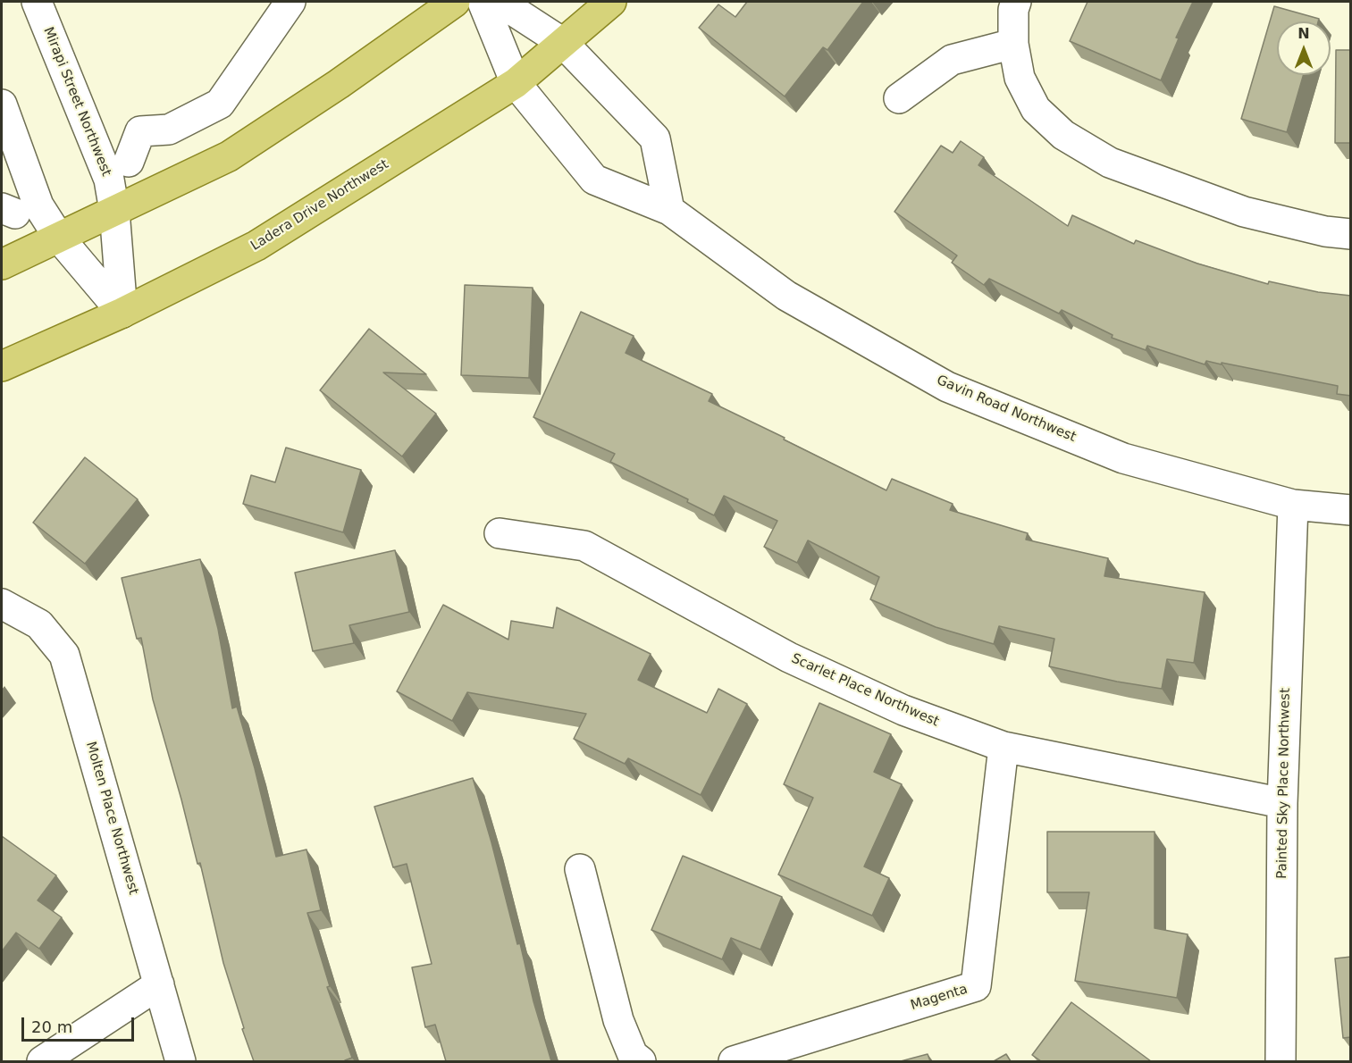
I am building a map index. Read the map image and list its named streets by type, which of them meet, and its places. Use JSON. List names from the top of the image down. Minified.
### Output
{"streets":{"main road":["Ladera Drive Northwest"],"street":["Mirapi Street Northwest","Gavin Road Northwest","Scarlet Place Northwest","Painted Sky Place Northwest","Molten Place Northwest","Magenta"]},"crossings":[["Mirapi Street Northwest","Ladera Drive Northwest"],["Ladera Drive Northwest","Gavin Road Northwest"],["Gavin Road Northwest","Painted Sky Place Northwest"],["Scarlet Place Northwest","Painted Sky Place Northwest"],["Scarlet Place Northwest","Magenta"]],"scale_bar":"20 m","north":"top"}
